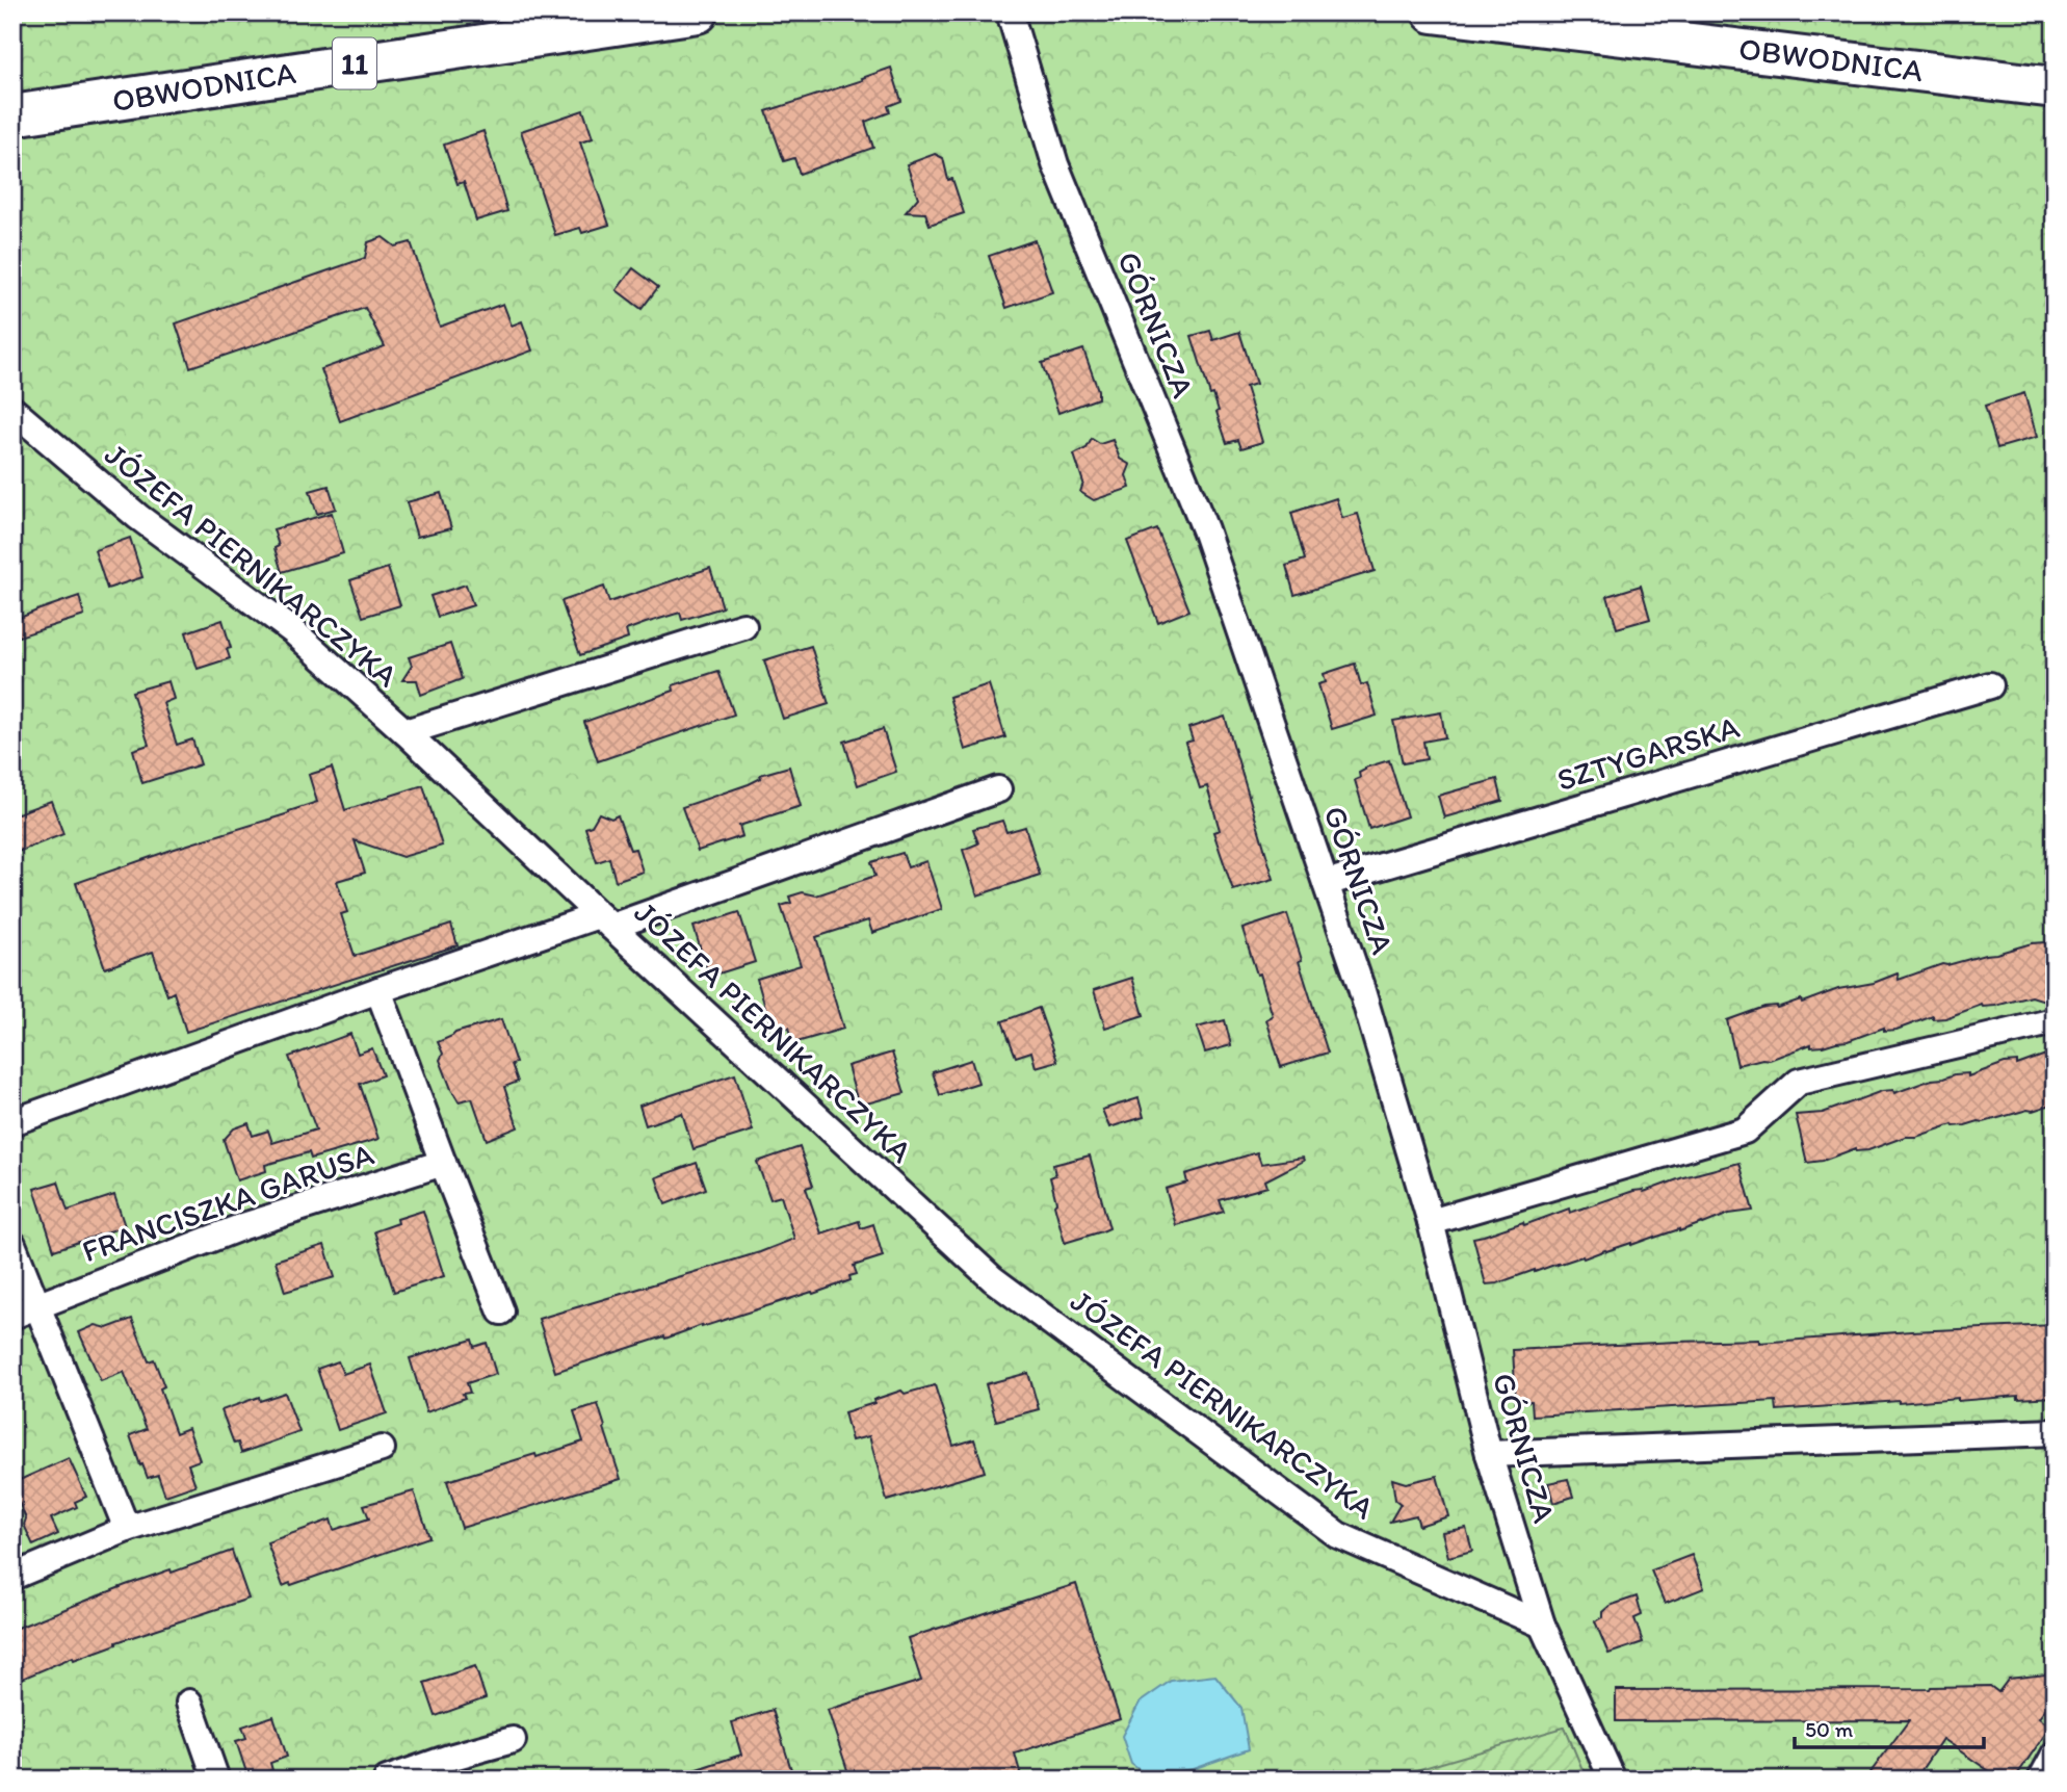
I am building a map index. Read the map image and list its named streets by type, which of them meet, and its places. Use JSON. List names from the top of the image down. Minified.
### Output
{"streets":{"highway":["OBWODNICA","11"],"street":["GÓRNICZA","JÓZEFA PIERNIKARCZYKA","SZTYGARSKA","FRANCISZKA GARUSA"]},"crossings":[["GÓRNICZA","JÓZEFA PIERNIKARCZYKA"],["GÓRNICZA","SZTYGARSKA"]],"scale_bar":"50 m"}
